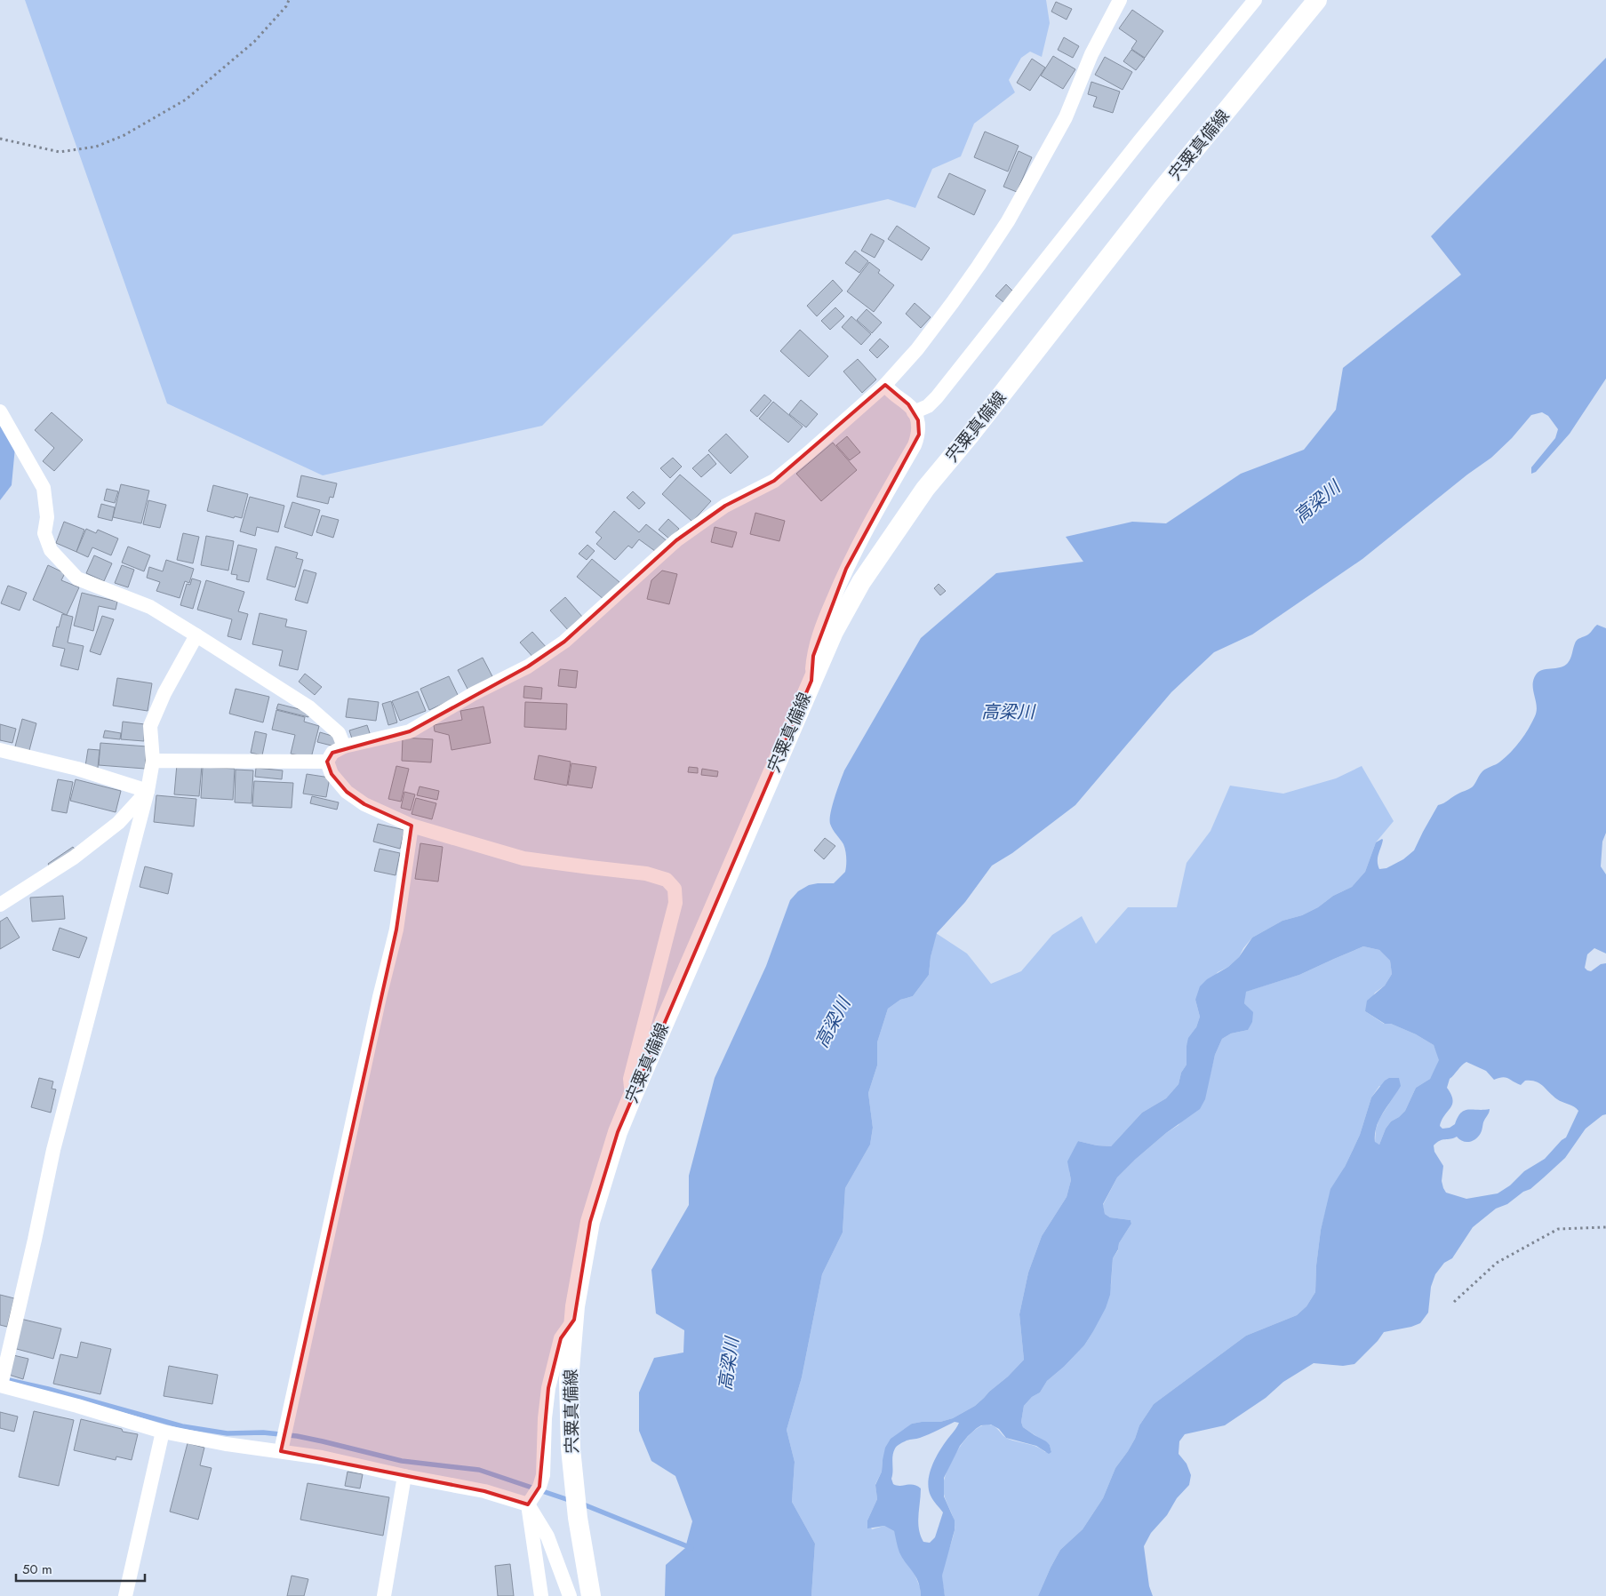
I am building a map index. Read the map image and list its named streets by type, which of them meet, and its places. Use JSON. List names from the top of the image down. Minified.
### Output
{"streets":{"main road":["宍粟真備線"]},"water":["高梁川"],"scale_bar":"50 m"}
